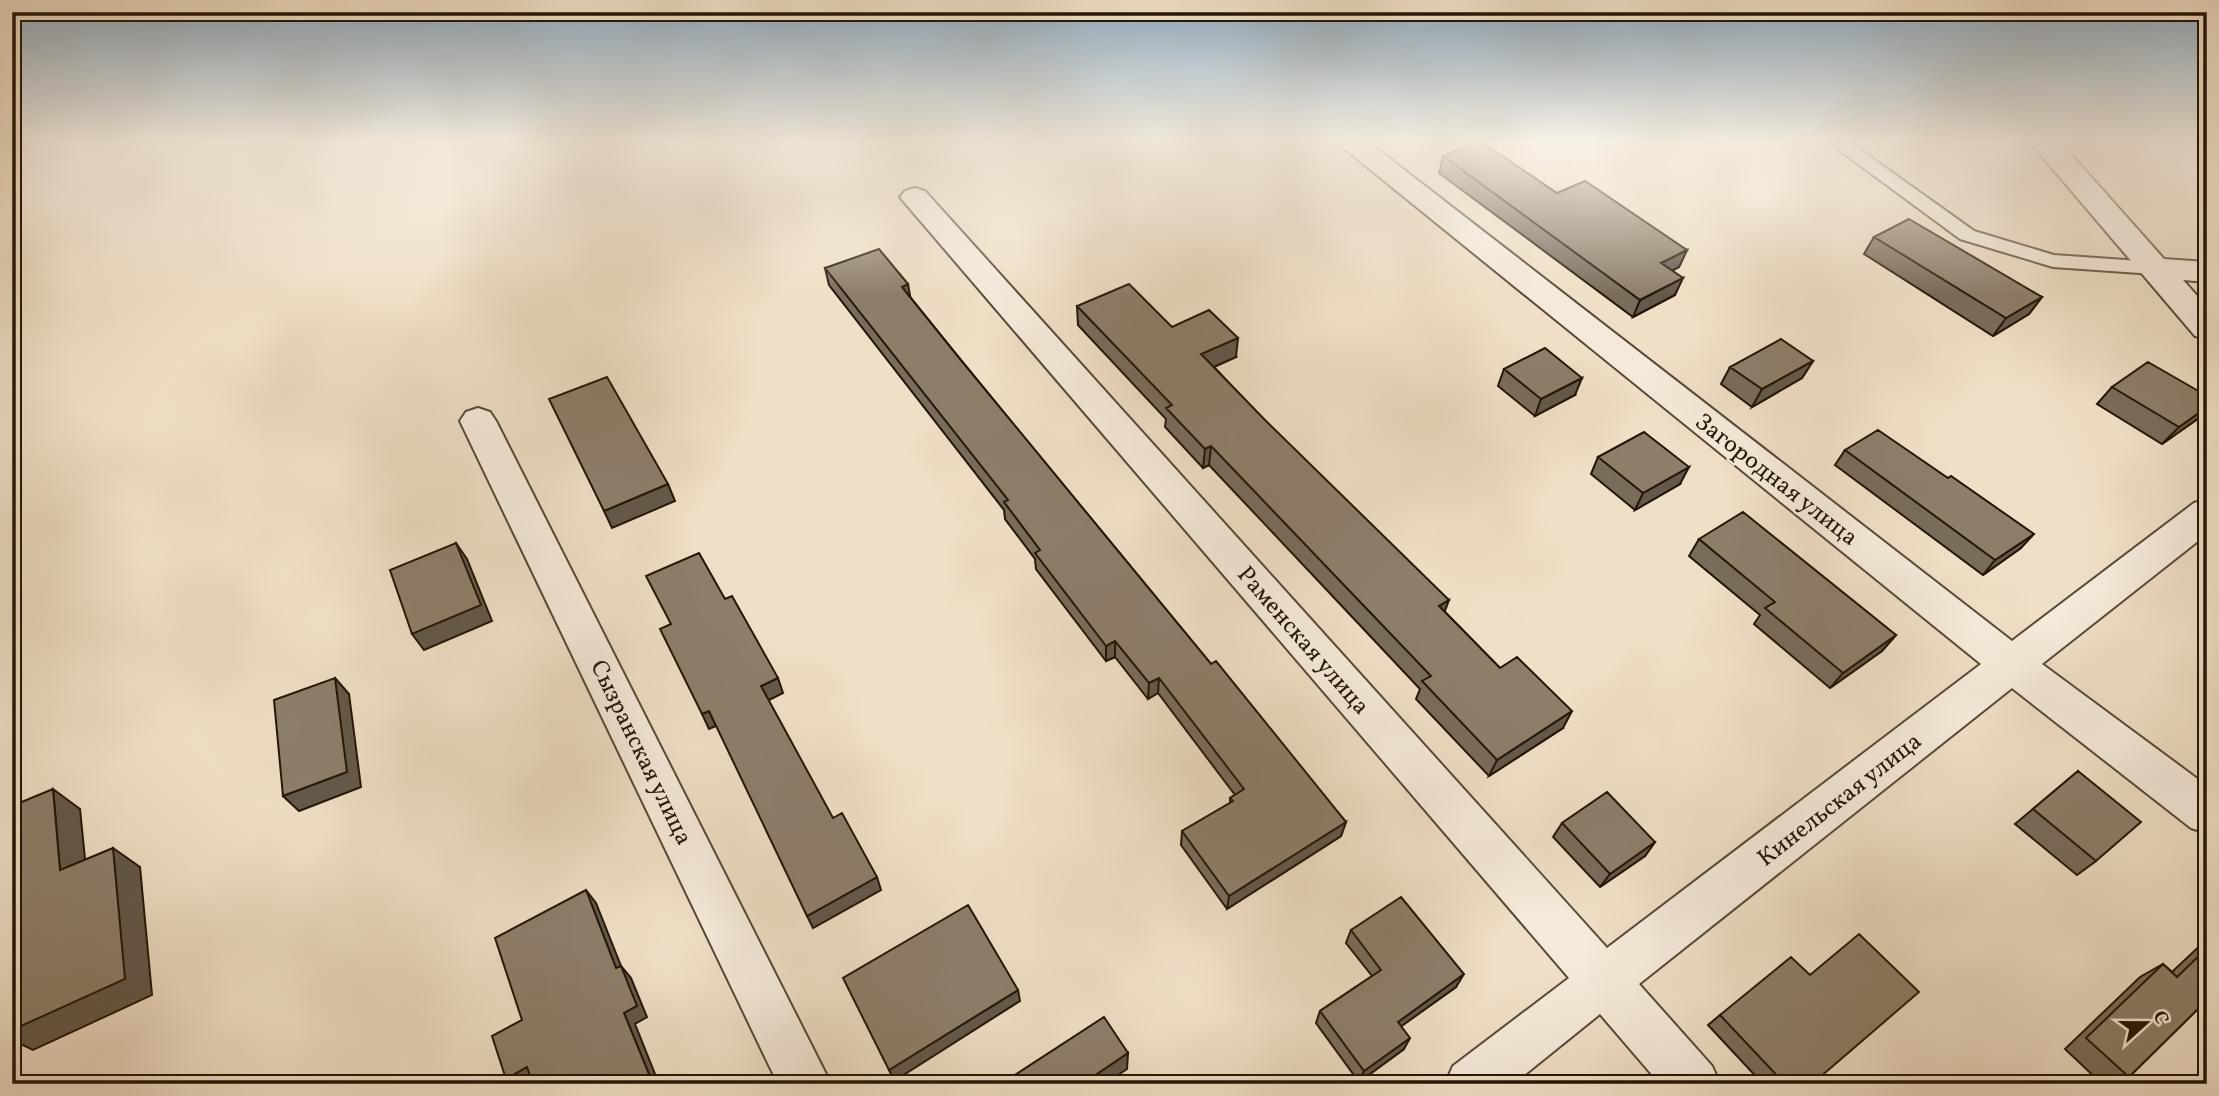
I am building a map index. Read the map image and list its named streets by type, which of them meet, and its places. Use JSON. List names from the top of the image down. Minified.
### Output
{"streets":{"street":["Загородная улица","Раменская улица","Сызранская улица","Кинельская улица"]},"crossings":[["Загородная улица","Кинельская улица"],["Раменская улица","Кинельская улица"]],"north":"right"}
